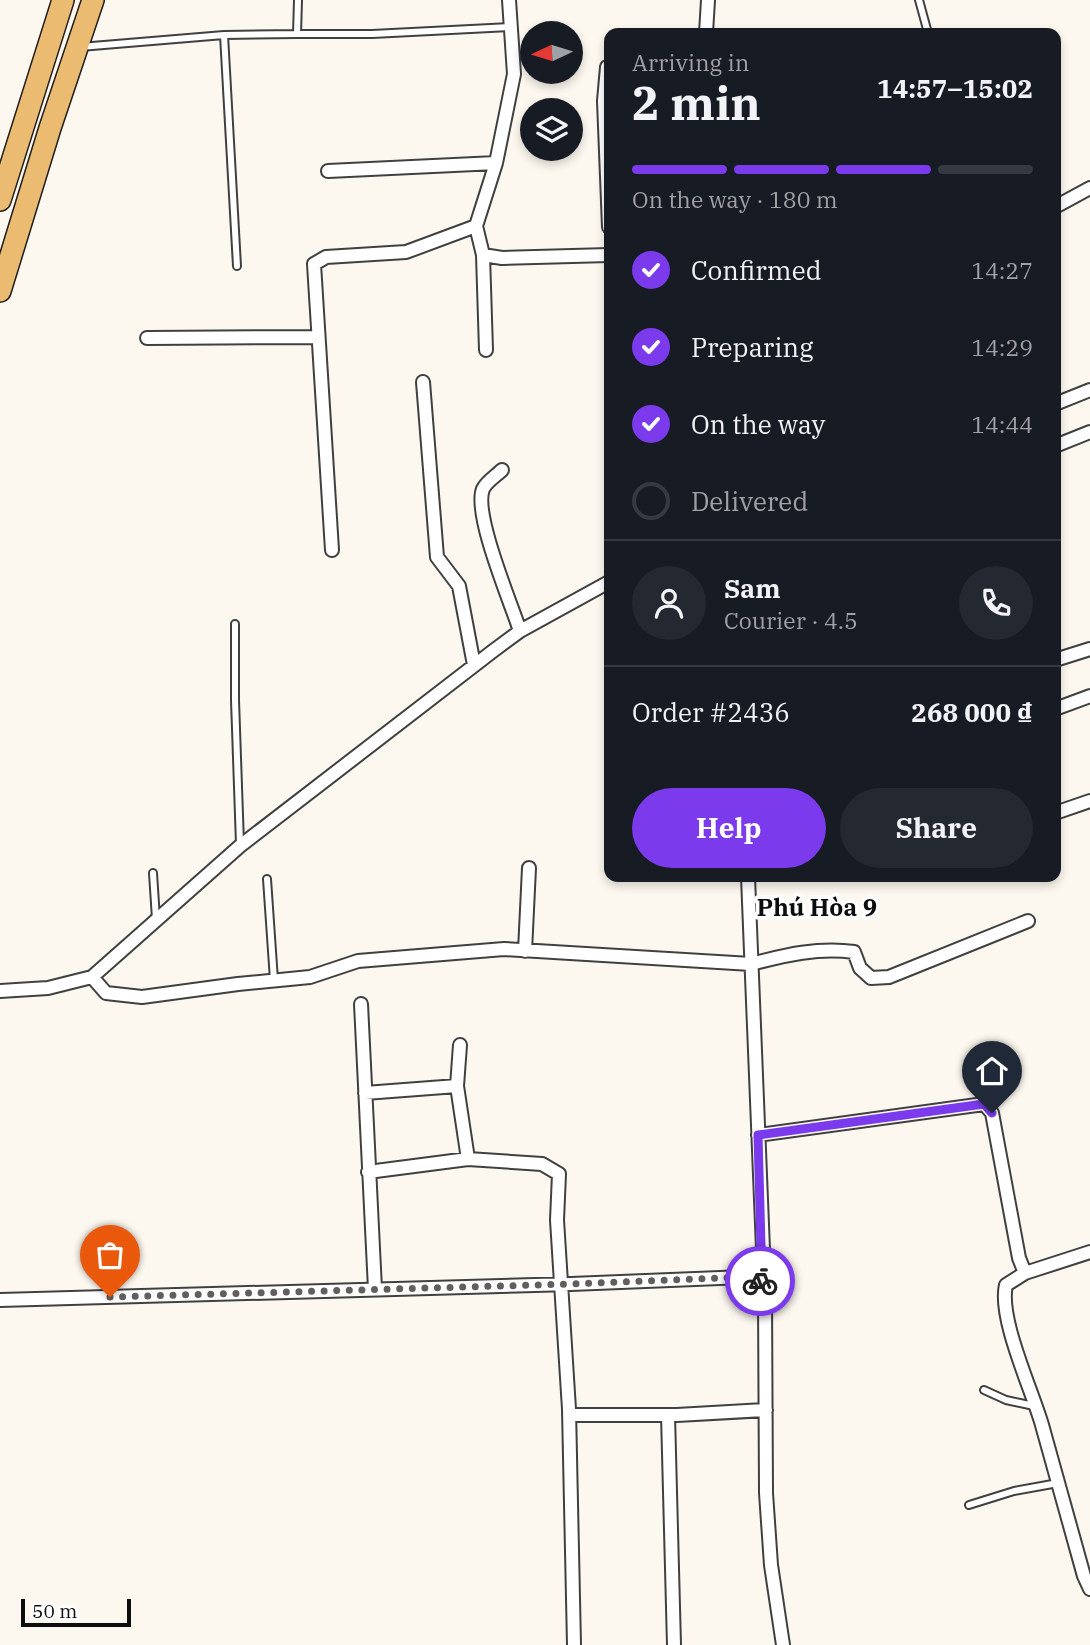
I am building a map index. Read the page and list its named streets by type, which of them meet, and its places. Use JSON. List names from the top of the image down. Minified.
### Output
{"districts":["Phú Hòa 9"],"scale_bar":"50 m","north":"left","page":{"heading":["2 min","Arriving in","14:57–15:02"],"panel":["Sam","Courier · 4.5","Order #2436","268 000 ₫"],"bar":"On the way · 180 m","list":[["Confirmed","14:27"],["Preparing","14:29"],["On the way","14:44"],"Delivered"],"buttons":["Help","Share"],"scale":"50 m"}}
